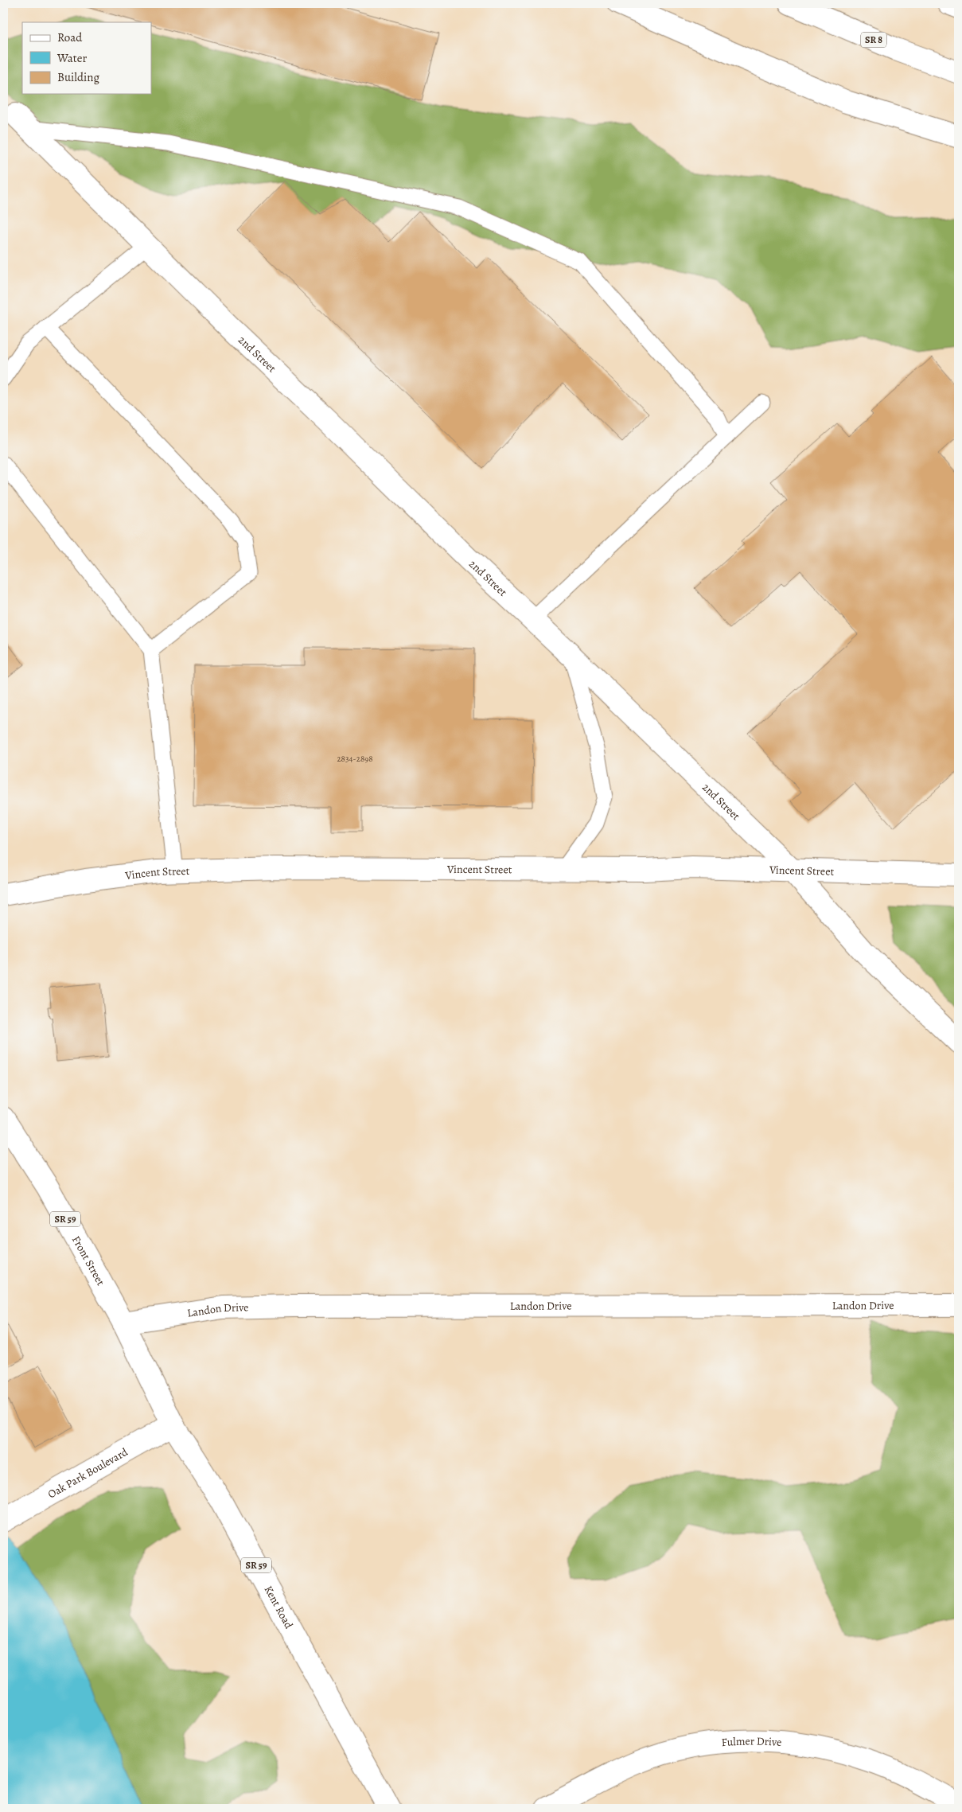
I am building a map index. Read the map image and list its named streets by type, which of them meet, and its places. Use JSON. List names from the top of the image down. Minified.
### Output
{"streets":{"main road":["SR 8","2nd Street","Vincent Street","SR 59","Front Street","Landon Drive","Oak Park Boulevard","Kent Road","Fulmer Drive"]},"crossings":[["2nd Street","Vincent Street"],["Front Street","Landon Drive"],["Front Street","Kent Road"],["Landon Drive","Kent Road"],["Oak Park Boulevard","Kent Road"]],"house_numbers":["2834-2898"],"legend":["Road","Water","Building"]}
